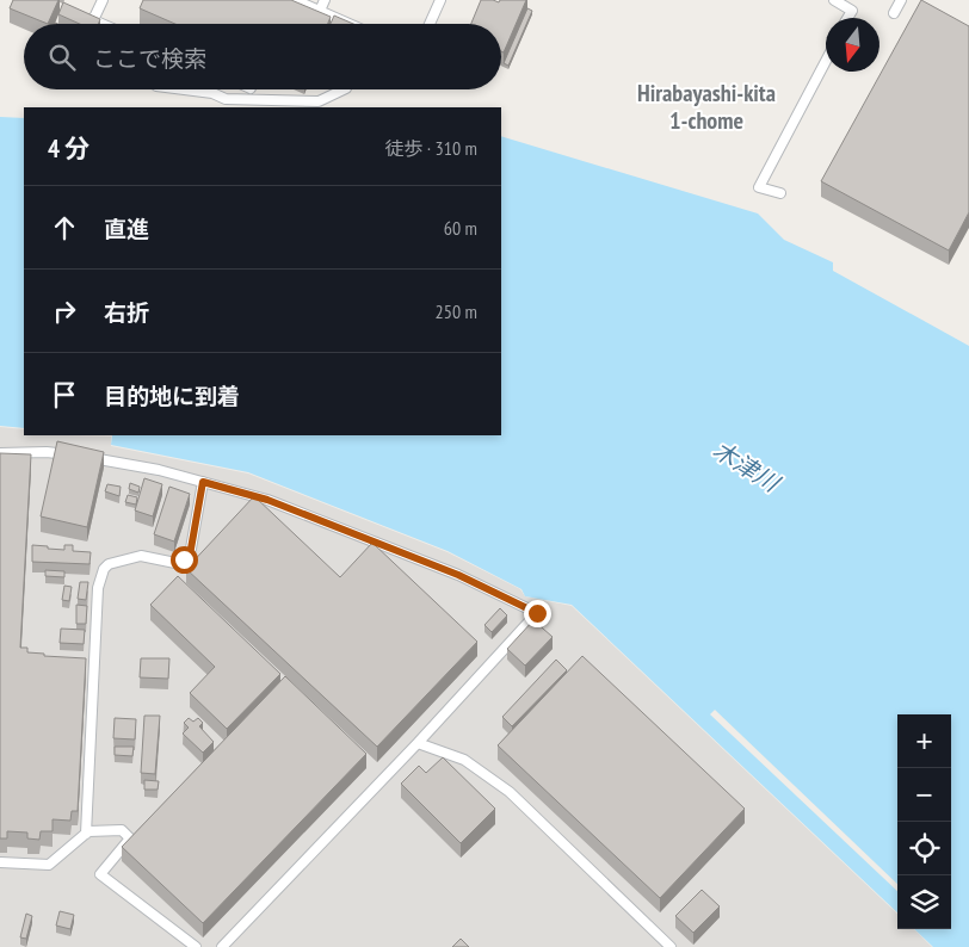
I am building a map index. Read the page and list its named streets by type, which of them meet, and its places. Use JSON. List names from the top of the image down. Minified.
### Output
{"districts":["Hirabayashi-kita 1-chome"],"water":["木津川"],"north":"bottom","page":{"search":"ここで検索","heading":["4 分","徒歩 · 310 m"],"list":[["直進","60 m"],["右折","250 m"],"目的地に到着"],"map_buttons":["+","−"]}}
